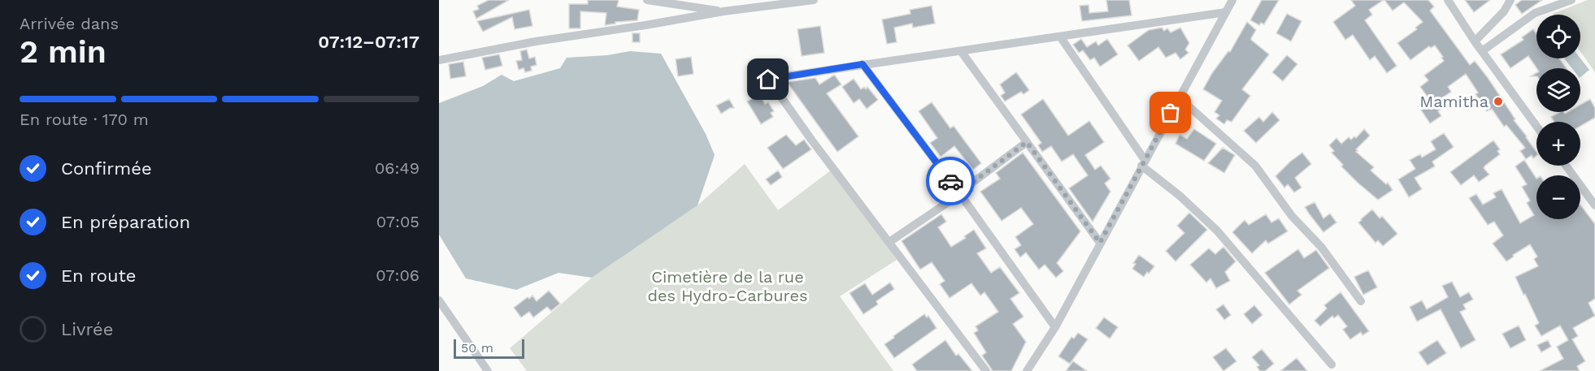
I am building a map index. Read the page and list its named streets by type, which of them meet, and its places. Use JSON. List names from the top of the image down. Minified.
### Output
{"parks":["Cimetière de la rue des Hydro-Carbures"],"places":["Mamitha"],"scale_bar":"50 m","page":{"heading":["2 min","Arrivée dans","07:12–07:17"],"map_buttons":["+","−"],"bar":"En route · 170 m","list":[["Confirmée","06:49"],["En préparation","07:05"],["En route","07:06"],"Livrée"],"scale":"50 m"}}
